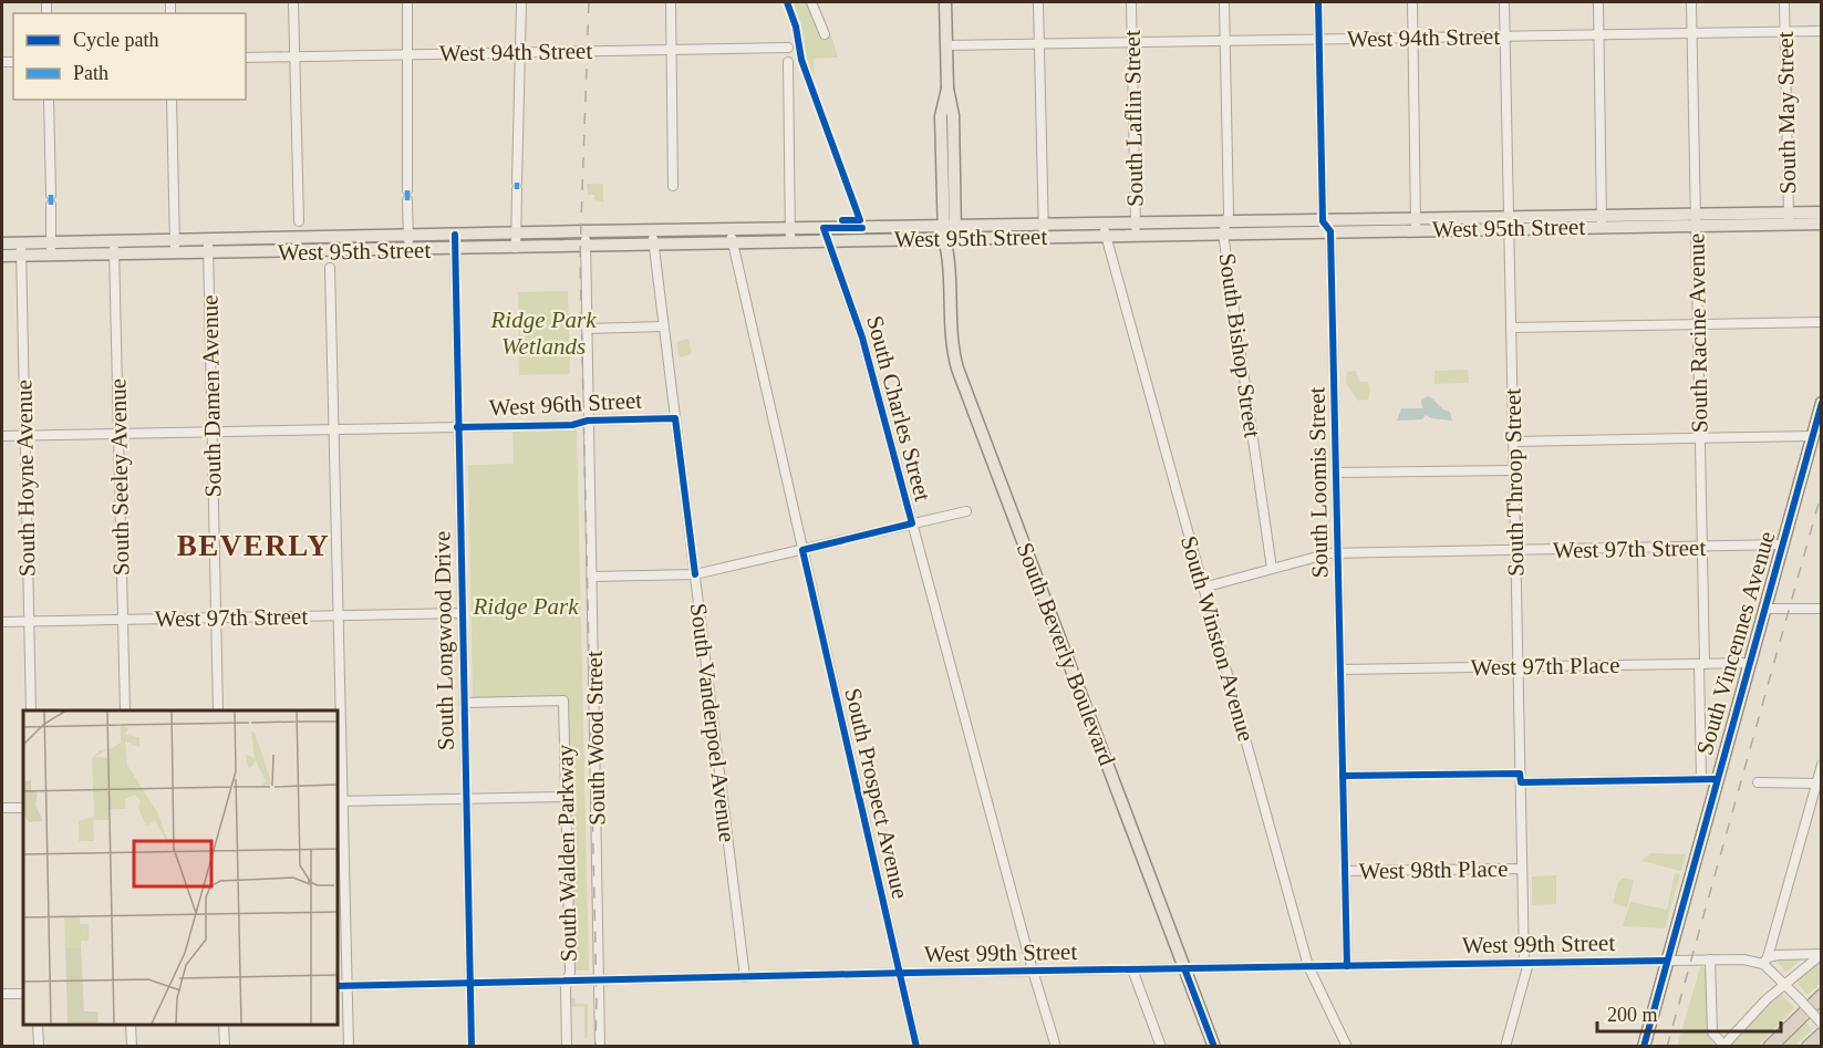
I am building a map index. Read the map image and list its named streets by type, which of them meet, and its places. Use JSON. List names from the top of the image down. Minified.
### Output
{"streets":{"main road":["West 95th Street","South Vincennes Avenue","South Beverly Boulevard"],"street":["West 94th Street","South May Street","South Laflin Street","South Racine Avenue","South Bishop Street","South Damen Avenue","West 96th Street","South Charles Street","South Seeley Avenue","South Hoyne Avenue","South Loomis Street","South Throop Street","West 97th Street","South Winston Avenue","South Longwood Drive","West 97th Place","South Vanderpoel Avenue","South Wood Street","South Prospect Avenue","South Walden Parkway","West 98th Place","West 99th Street"]},"crossings":[["West 94th Street","South May Street"],["West 94th Street","South Laflin Street"],["West 94th Street","South Racine Avenue"],["West 94th Street","South Bishop Street"],["West 94th Street","South Throop Street"],["West 94th Street","South Beverly Boulevard"],["South May Street","West 95th Street"],["South Laflin Street","West 95th Street"],["West 95th Street","South Racine Avenue"],["West 95th Street","South Bishop Street"],["West 95th Street","South Damen Avenue"],["West 95th Street","South Charles Street"],["West 95th Street","South Seeley Avenue"],["West 95th Street","South Hoyne Avenue"],["West 95th Street","South Loomis Street"],["West 95th Street","South Throop Street"],["West 95th Street","South Winston Avenue"],["West 95th Street","South Longwood Drive"],["West 95th Street","South Beverly Boulevard"],["West 95th Street","South Vanderpoel Avenue"],["West 95th Street","South Wood Street"],["West 95th Street","South Prospect Avenue"],["South Racine Avenue","West 97th Street"],["South Racine Avenue","West 97th Place"],["South Bishop Street","West 97th Street"],["South Damen Avenue","West 96th Street"],["South Damen Avenue","West 97th Street"],["West 96th Street","South Seeley Avenue"],["West 96th Street","South Hoyne Avenue"],["West 96th Street","South Longwood Drive"],["West 96th Street","South Vanderpoel Avenue"],["West 96th Street","South Wood Street"],["South Charles Street","West 99th Street"],["South Seeley Avenue","West 97th Street"],["South Hoyne Avenue","West 97th Street"],["South Loomis Street","West 97th Street"],["South Loomis Street","West 97th Place"],["South Loomis Street","West 98th Place"],["South Loomis Street","West 99th Street"],["South Throop Street","West 97th Street"],["South Throop Street","West 97th Place"],["South Throop Street","West 98th Place"],["South Throop Street","West 99th Street"],["West 97th Street","South Winston Avenue"],["West 97th Street","South Longwood Drive"],["West 97th Street","South Vincennes Avenue"],["South Winston Avenue","West 99th Street"],["South Longwood Drive","South Walden Parkway"],["South Longwood Drive","West 99th Street"],["South Vincennes Avenue","West 97th Place"],["South Vincennes Avenue","West 99th Street"],["South Beverly Boulevard","West 99th Street"],["South Vanderpoel Avenue","West 99th Street"],["South Wood Street","West 99th Street"],["South Prospect Avenue","West 99th Street"],["South Walden Parkway","West 99th Street"]],"districts":["BEVERLY"],"parks":["Ridge Park Wetlands","Ridge Park"],"legend":["Cycle path","Path"],"scale_bar":"200 m"}
